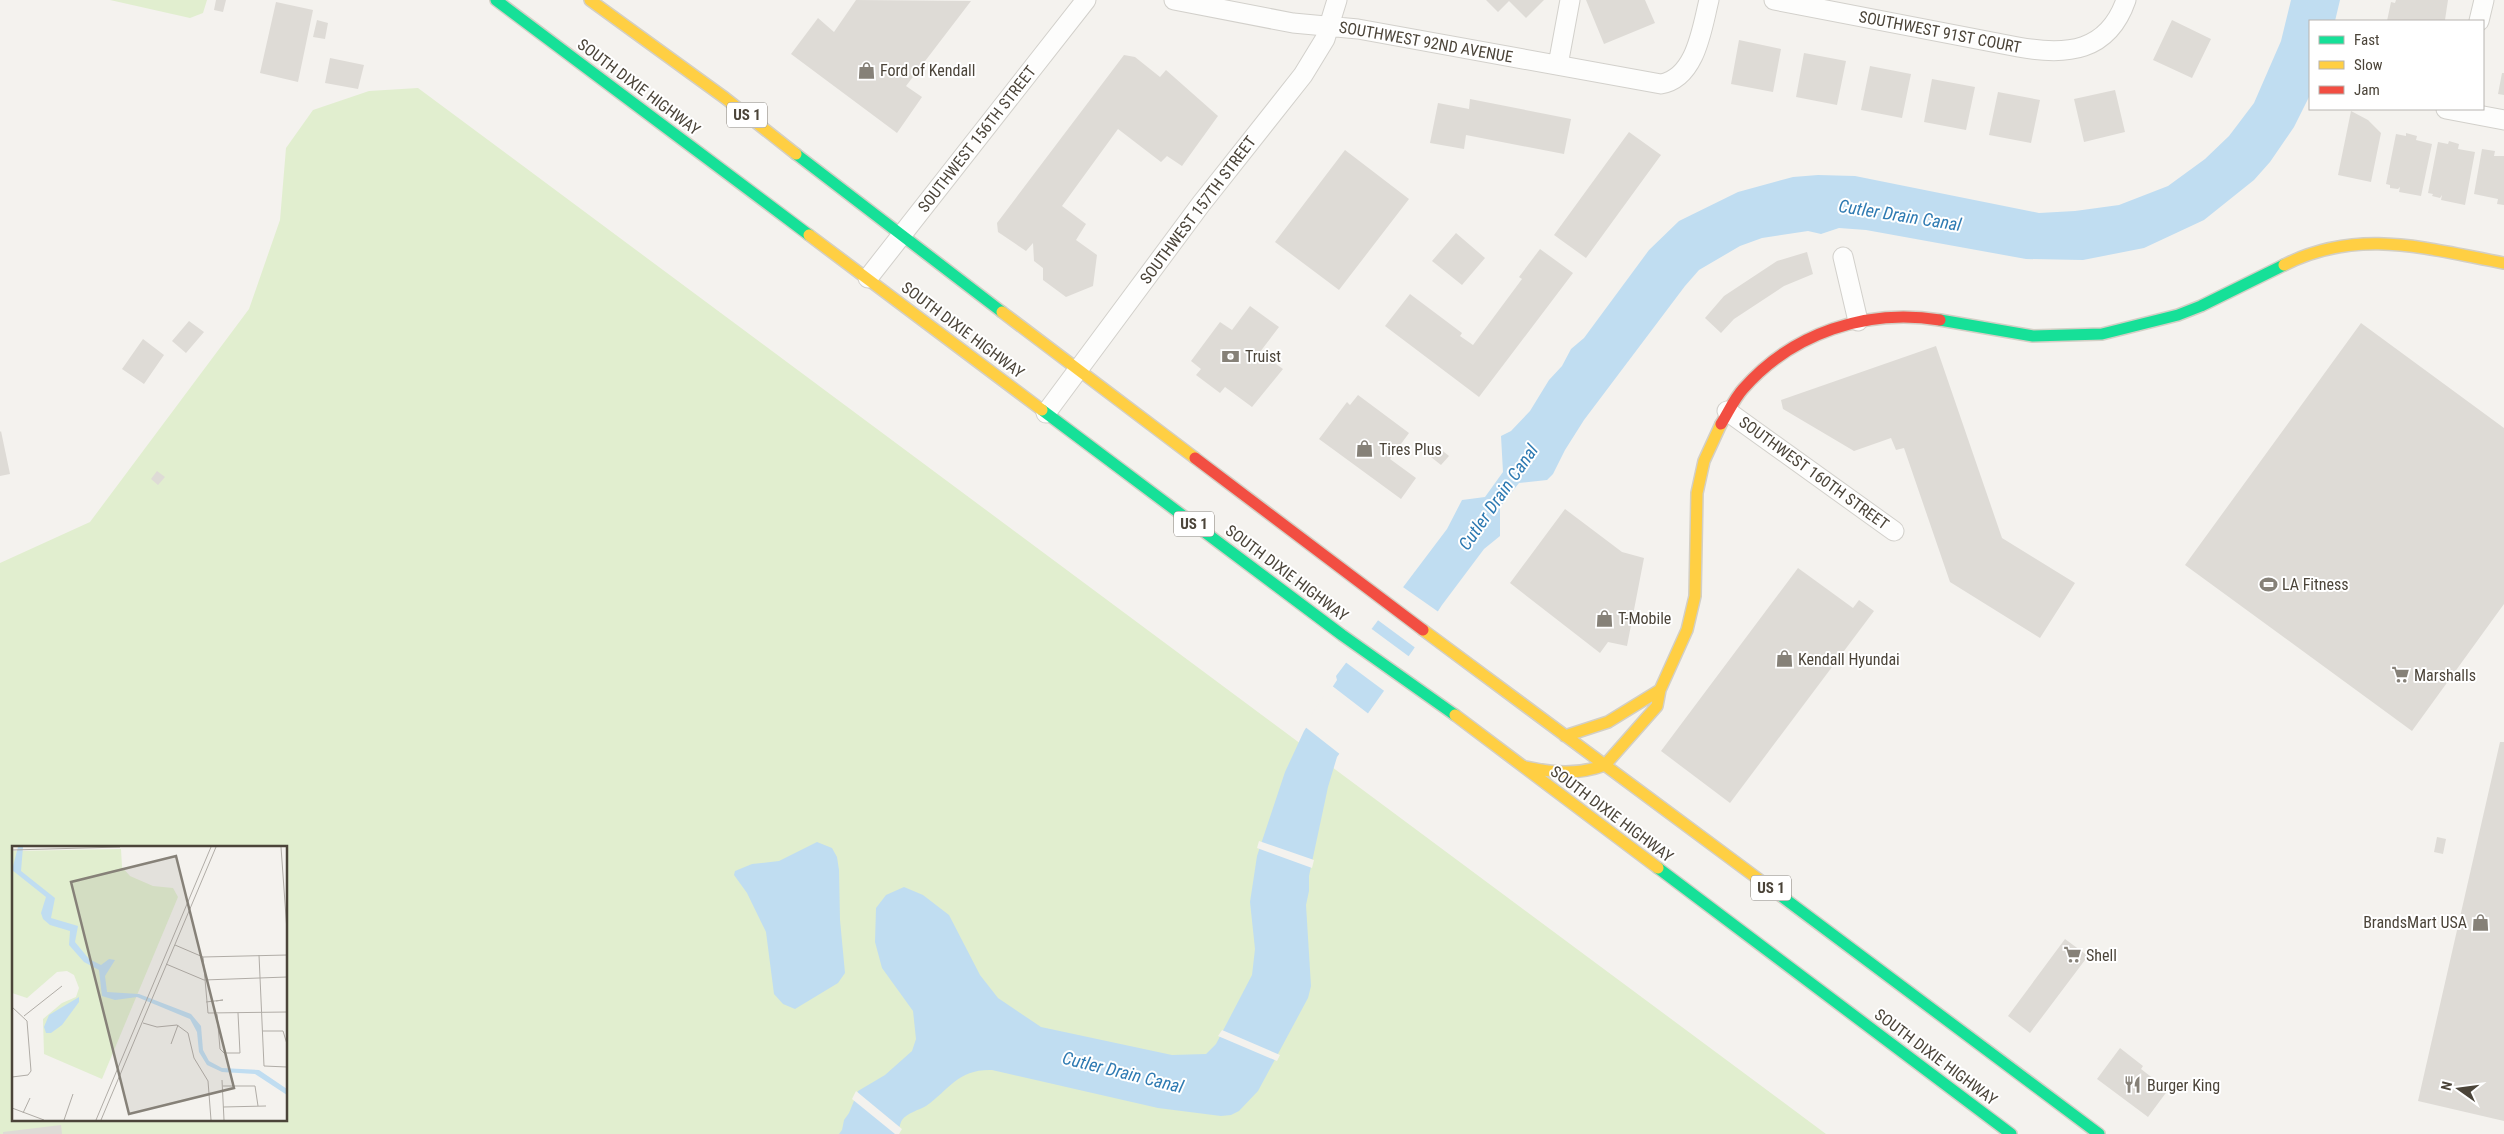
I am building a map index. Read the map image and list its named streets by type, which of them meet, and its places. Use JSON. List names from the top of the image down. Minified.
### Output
{"streets":{"main road":["SOUTH DIXIE HIGHWAY","US 1","SOUTHWEST 160TH STREET"],"street":["SOUTHWEST 91ST COURT","SOUTHWEST 92ND AVENUE","SOUTHWEST 156TH STREET","SOUTHWEST 157TH STREET"]},"crossings":[["SOUTHWEST 92ND AVENUE","SOUTHWEST 157TH STREET"],["SOUTH DIXIE HIGHWAY","SOUTHWEST 156TH STREET"],["SOUTH DIXIE HIGHWAY","SOUTHWEST 157TH STREET"],["US 1","SOUTHWEST 156TH STREET"],["US 1","SOUTHWEST 157TH STREET"],["US 1","SOUTHWEST 160TH STREET"]],"water":["Cutler Drain Canal"],"places":{"shop":["Ford of Kendall","Tires Plus","T-Mobile","Kendall Hyundai","BrandsMart USA"],"bank":["Truist"],"sports":["LA Fitness"],"supermarket":["Marshalls","Shell"],"restaurant":["Burger King"]},"legend":["Fast","Slow","Jam"],"north":"left"}
